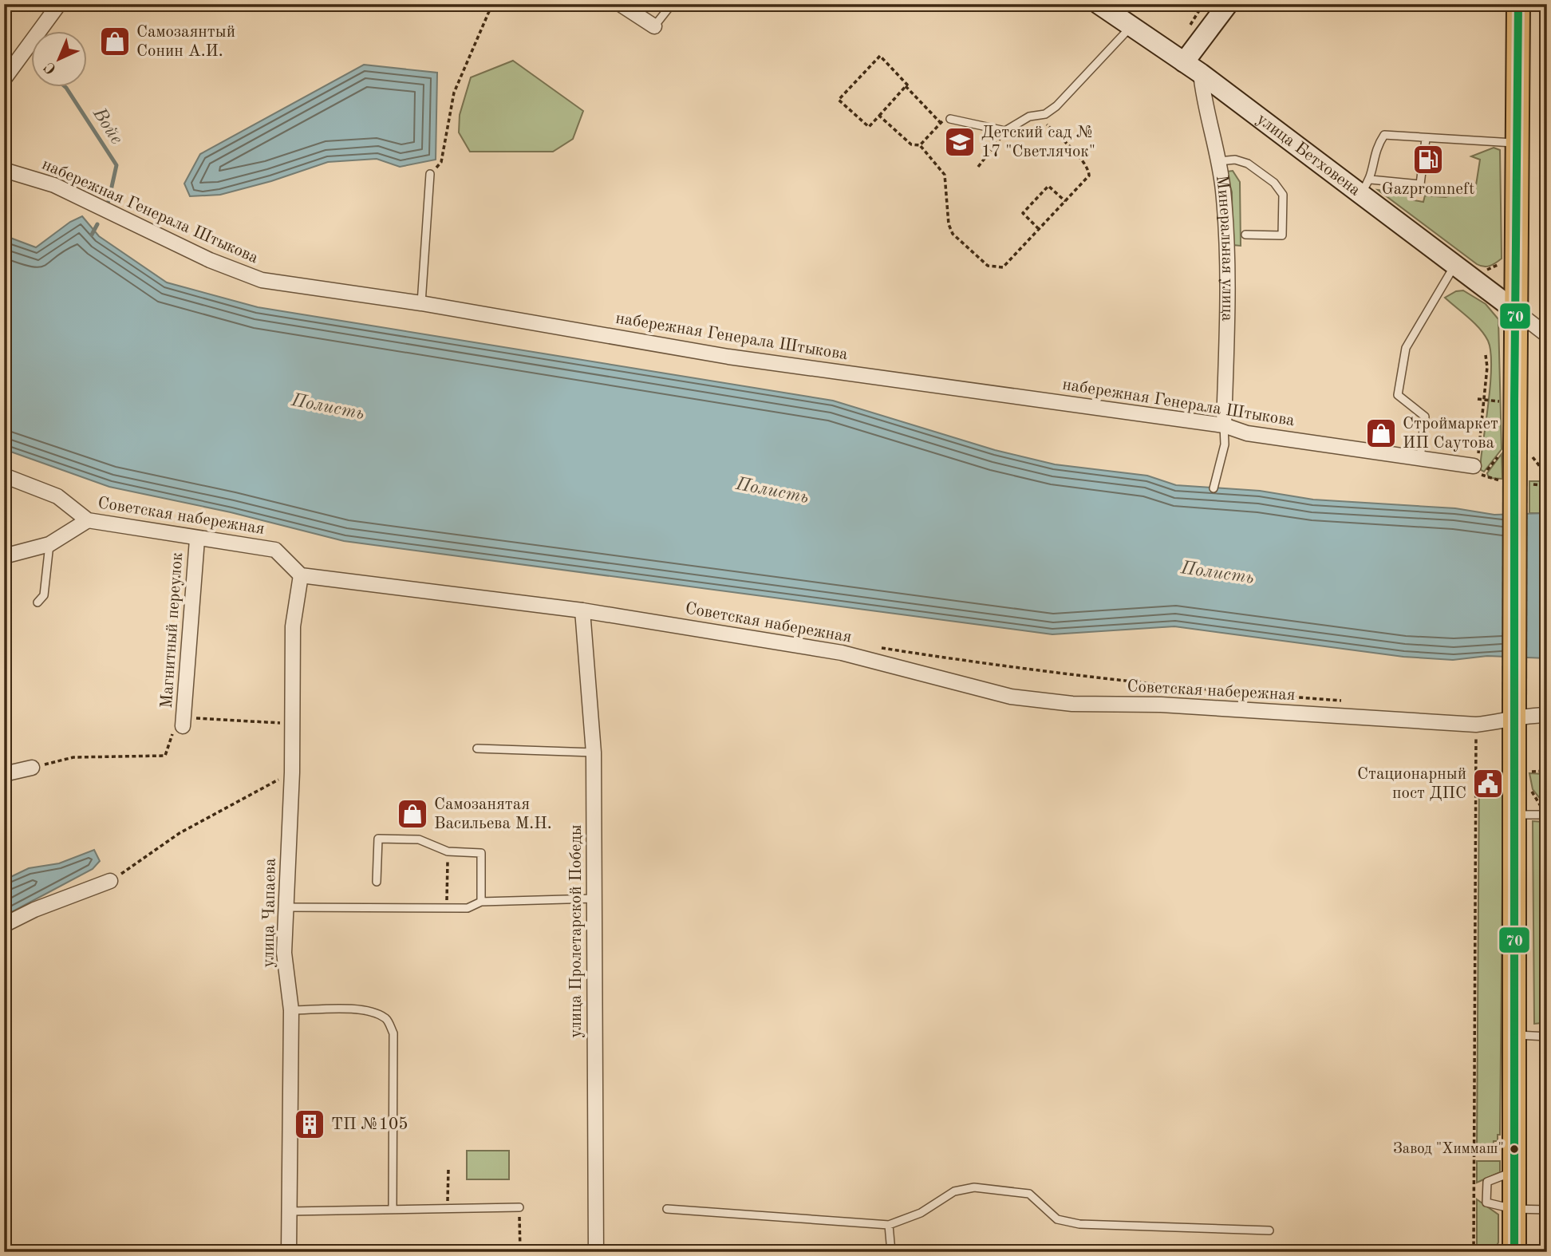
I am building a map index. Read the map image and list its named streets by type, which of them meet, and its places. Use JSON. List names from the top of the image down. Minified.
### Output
{"streets":{"main road":["улица Бетховена"],"street":["набережная Генерала Штыкова","Минеральная улица","Советская набережная","Магнитный переулок","улица Чапаева","улица Пролетарской Победы"]},"crossings":[["улица Бетховена","Минеральная улица"],["набережная Генерала Штыкова","Минеральная улица"],["Советская набережная","Магнитный переулок"],["Советская набережная","улица Чапаева"],["Советская набережная","улица Пролетарской Победы"]],"water":["Войе","Полисть"],"places":{"shop":["Самозаянтый Сонин А.И.","Строймаркет ИП Саутова","Самозанятая Васильева М.Н."],"school or university":["Детский сад № 17 \"Светлячок\""],"fuel station":["Gazpromneft"],"public building":["Стационарный пост ДПС"],"building":["ТП №105"],"other":["Завод \"Химмаш\""]},"lines":["transit line 70"],"north":"bottom left"}
